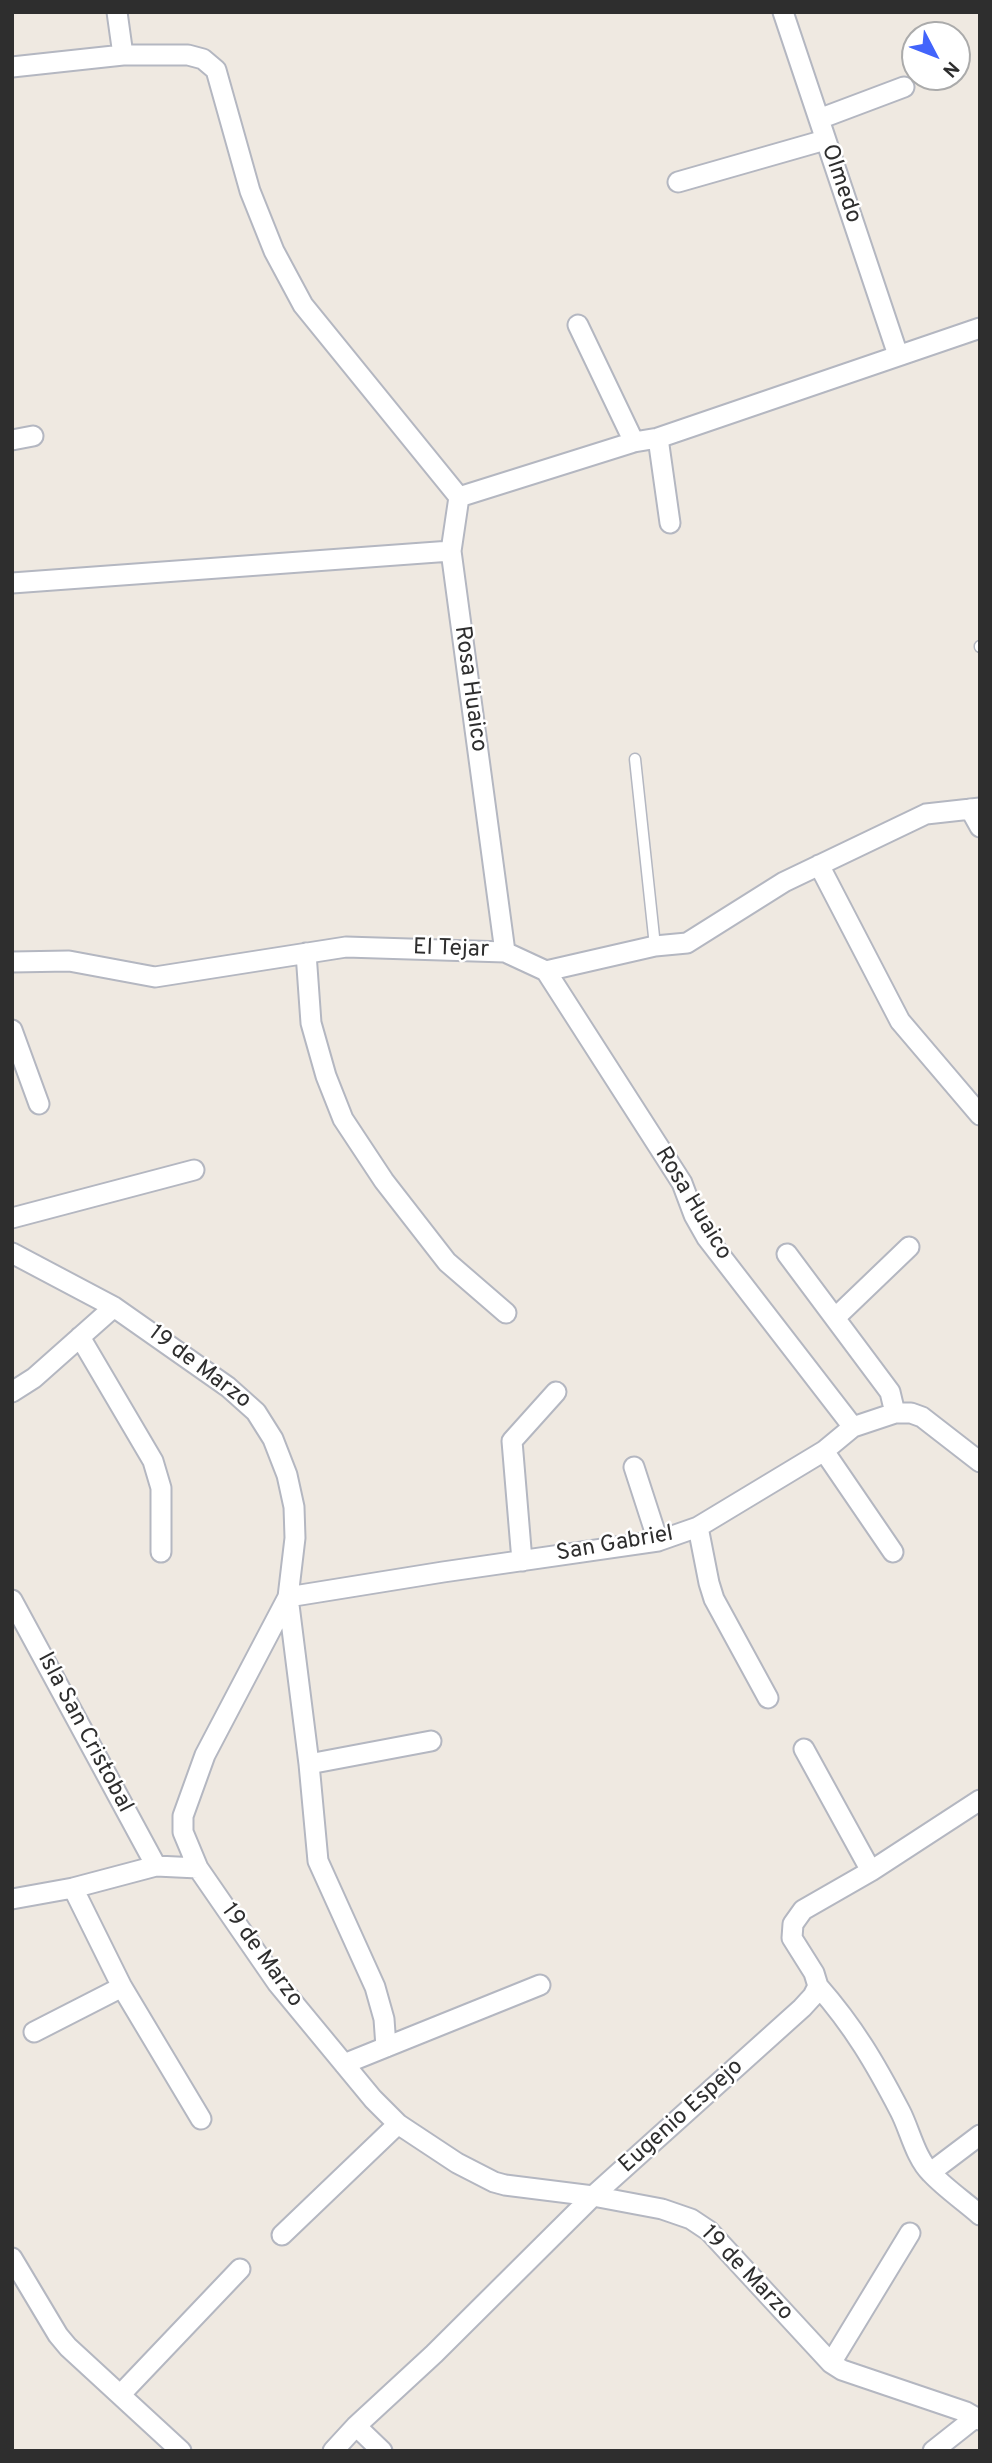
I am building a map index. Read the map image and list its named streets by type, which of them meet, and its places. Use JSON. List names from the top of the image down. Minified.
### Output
{"streets":{"street":["Olmedo","Rosa Huaico","El Tejar","19 de Marzo","San Gabriel","Isla San Cristobal","Eugenio Espejo"]},"crossings":[["Rosa Huaico","El Tejar"],["Rosa Huaico","San Gabriel"],["19 de Marzo","San Gabriel"],["19 de Marzo","Eugenio Espejo"]],"north":"bottom right"}
